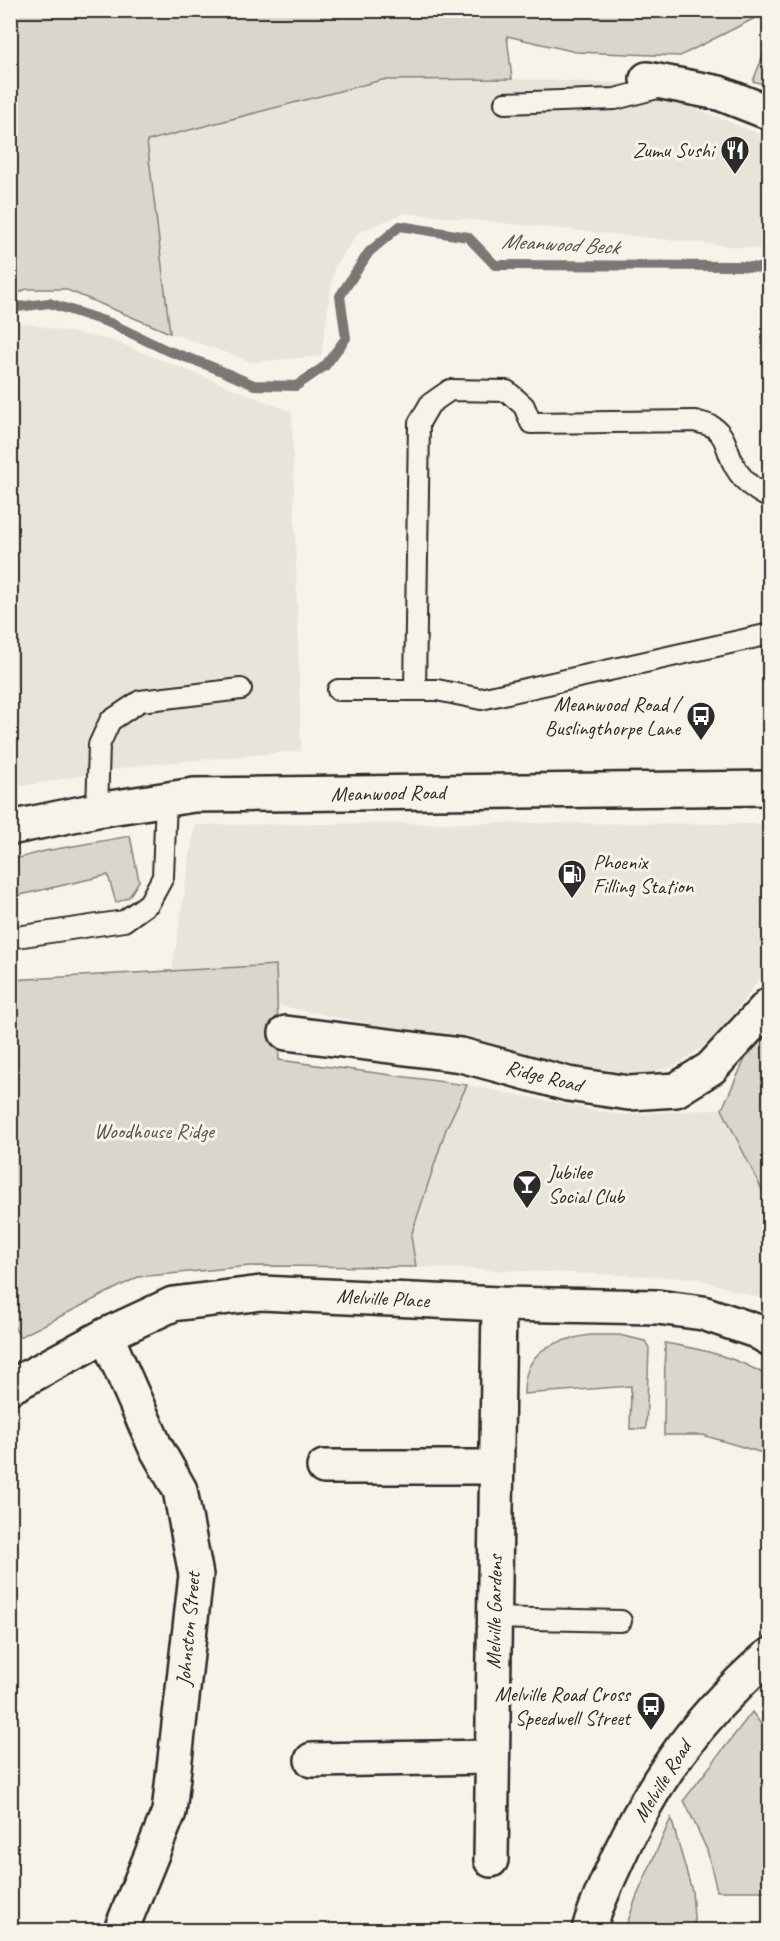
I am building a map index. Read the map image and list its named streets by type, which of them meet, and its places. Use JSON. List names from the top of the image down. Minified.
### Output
{"streets":{"street":["Meanwood Road","Ridge Road","Melville Place","Melville Gardens","Johnston Street","Melville Road"]},"crossings":[["Melville Place","Melville Gardens"],["Melville Place","Johnston Street"]],"water":["Meanwood Beck"],"parks":["Woodhouse Ridge"],"places":{"restaurant":["Zumu Sushi"],"bus stop":["Meanwood Road / Buslingthorpe Lane","Melville Road Cross Speedwell Street"],"fuel station":["Phoenix Filling Station"],"bar":["Jubilee Social Club"]}}
